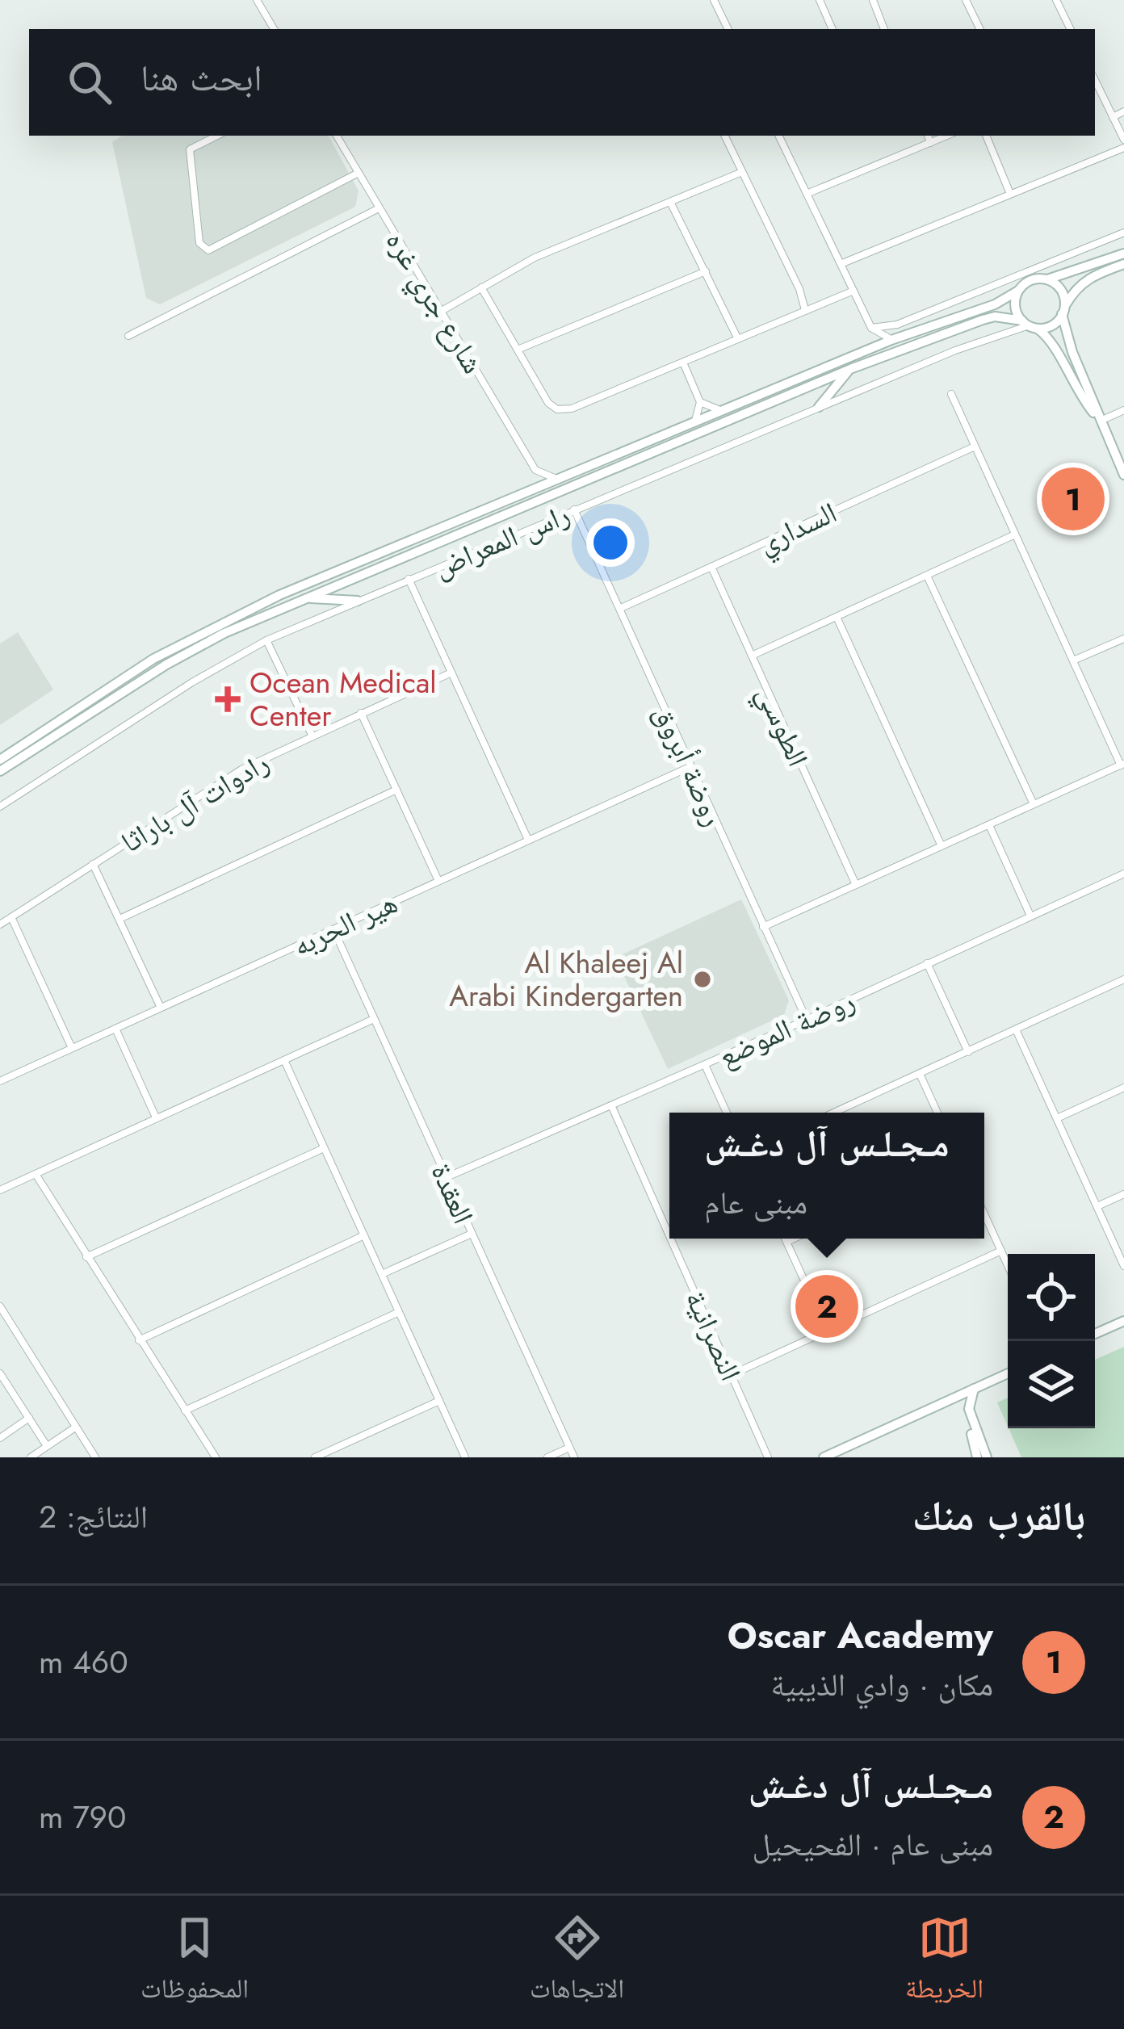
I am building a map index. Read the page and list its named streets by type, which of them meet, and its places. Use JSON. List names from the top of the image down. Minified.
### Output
{"streets":{"street":["شارع جري غره","السداري","راس المعراض","الطوسي","روضة أبروق","رادوات آل باراثا","هير الحربه","روضة الموضع","العقدة","النصرانية"]},"crossings":[["السداري","الطوسي"],["السداري","روضة أبروق"],["راس المعراض","روضة أبروق"],["روضة أبروق","هير الحربه"],["روضة أبروق","روضة الموضع"],["هير الحربه","العقدة"],["روضة الموضع","العقدة"],["روضة الموضع","النصرانية"]],"places":{"health":["Ocean Medical Center"],"other":["Al Khaleej Al Arabi Kindergarten"]},"page":{"search":"ابحث هنا","pins":["1","2"],"popup":["مـجـلـس آل دغـش","مبنى عام"],"heading":["بالقرب منك","النتائج: 2"],"list":[{"mark":"1","name":"Oscar Academy","note":"مكان · وادي الذيبية","value":"460 m"},{"mark":"2","name":"مـجـلـس آل دغـش","note":"مبنى عام · الفحيحيل","value":"790 m"}],"nav":["الخريطة","الاتجاهات","المحفوظات"]}}
